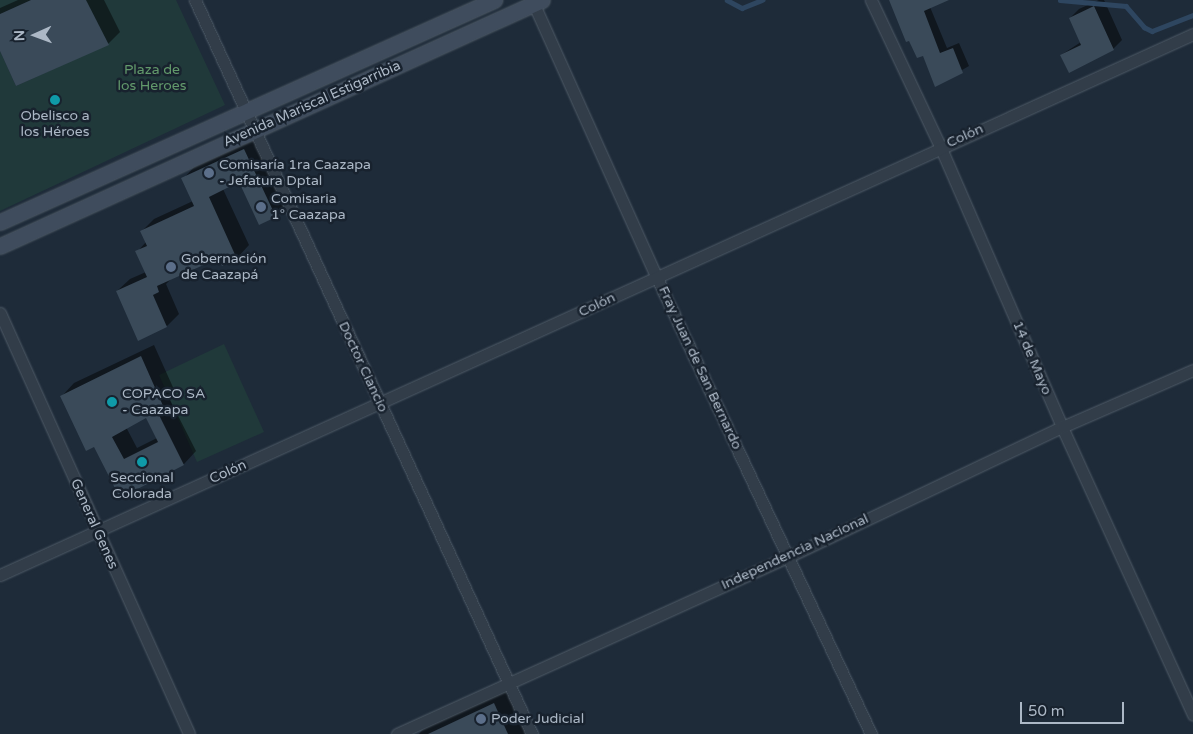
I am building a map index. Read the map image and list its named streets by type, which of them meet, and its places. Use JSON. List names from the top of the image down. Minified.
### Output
{"streets":{"main road":["Avenida Mariscal Estigarribia"],"street":["Colón","14 de Mayo","Doctor Ciancio","Fray Juan de San Bernardo","General Genes","Independencia Nacional"]},"crossings":[["Avenida Mariscal Estigarribia","Doctor Ciancio"],["Avenida Mariscal Estigarribia","Fray Juan de San Bernardo"],["Colón","14 de Mayo"],["Colón","Doctor Ciancio"],["Colón","Fray Juan de San Bernardo"],["Colón","General Genes"],["14 de Mayo","Independencia Nacional"],["Doctor Ciancio","Independencia Nacional"],["Fray Juan de San Bernardo","Independencia Nacional"]],"parks":["Plaza de los Heroes"],"places":["Obelisco a los Héroes","Comisaría 1ra Caazapa - Jefatura Dptal","Comisaria 1° Caazapa","Gobernación de Caazapá","COPACO SA - Caazapa","Seccional Colorada","Poder Judicial"],"scale_bar":"50 m","north":"left"}
